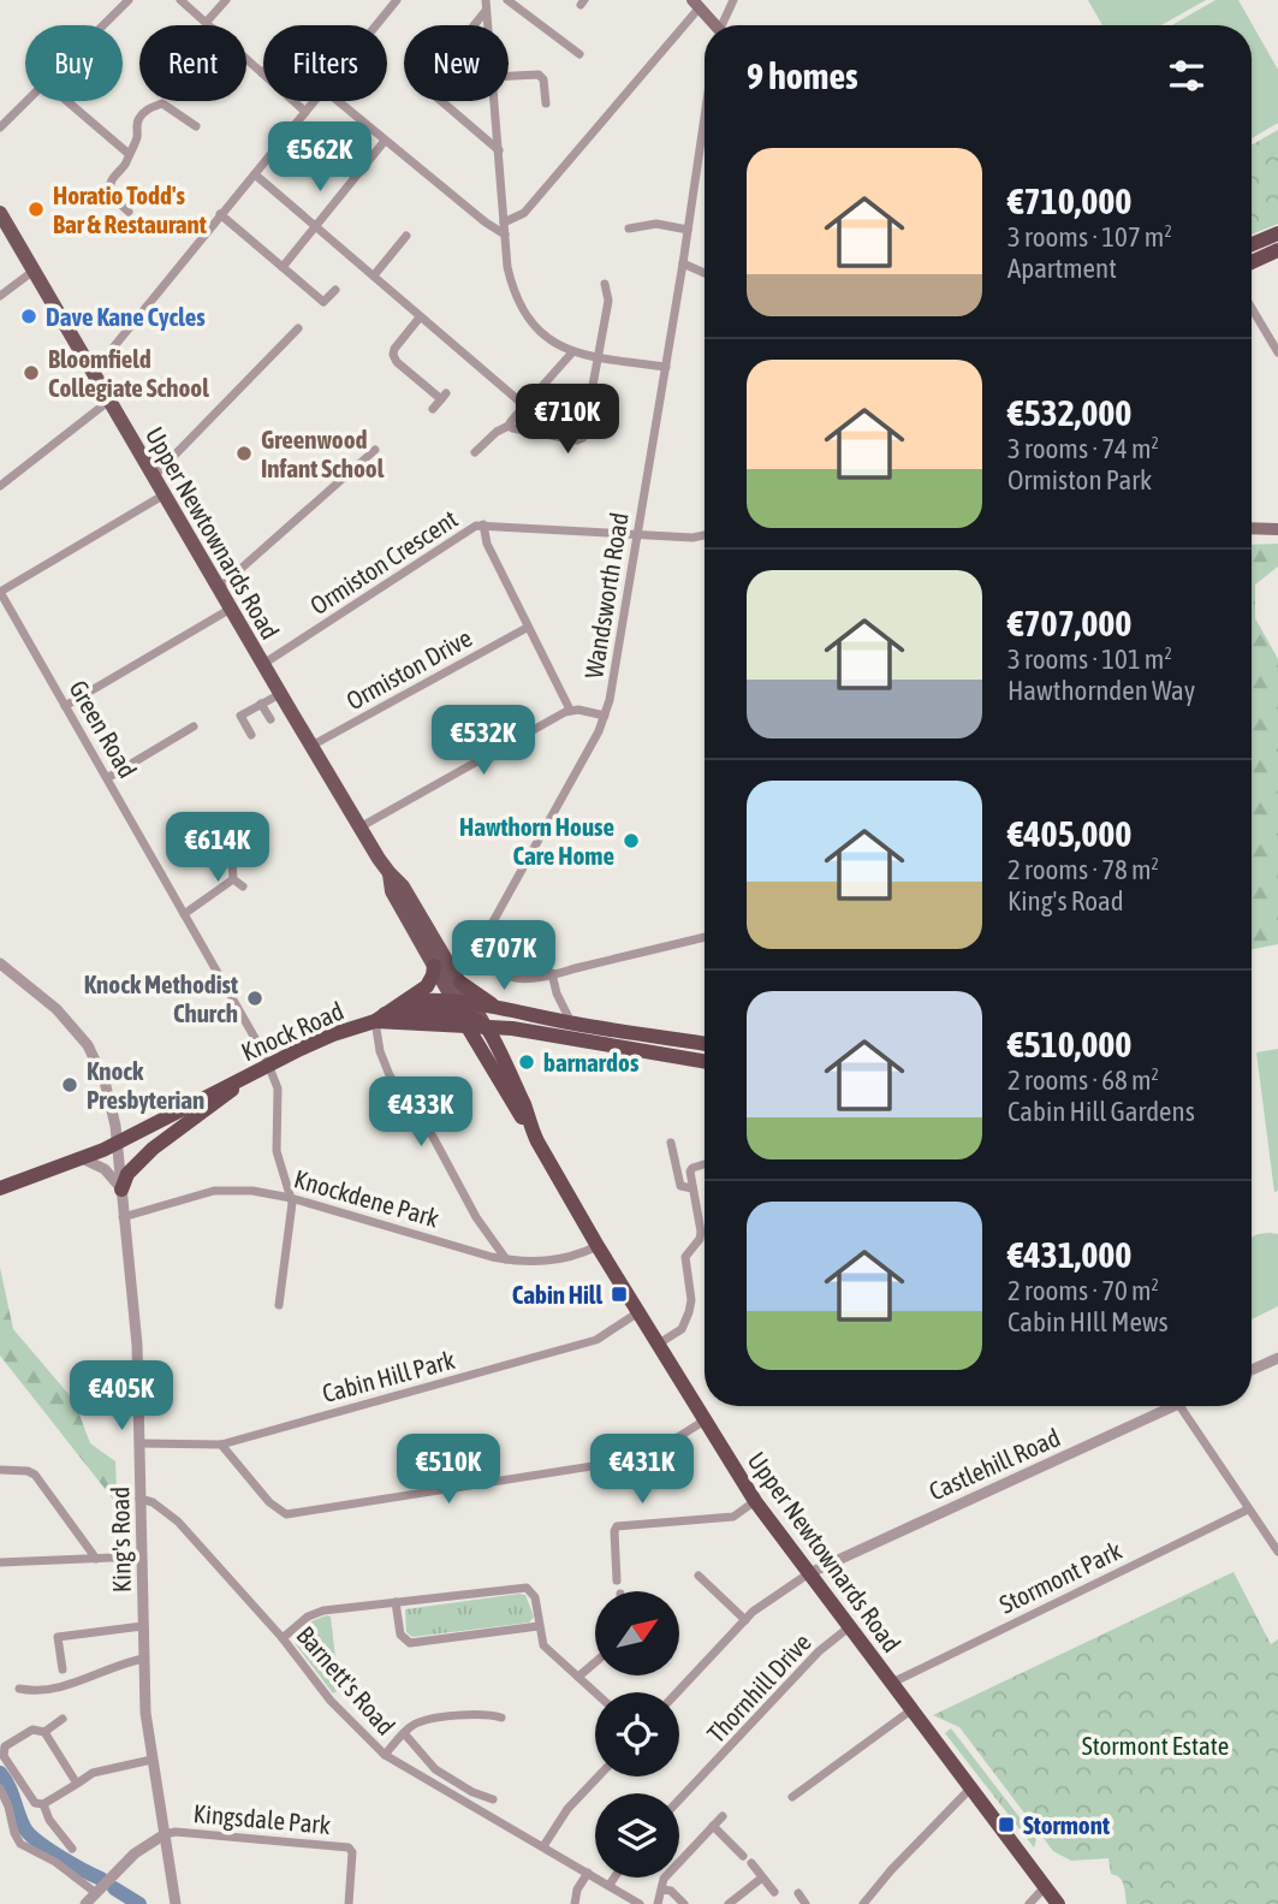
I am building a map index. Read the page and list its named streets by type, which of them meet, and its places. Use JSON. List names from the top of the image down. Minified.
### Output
{"streets":{"highway":["Upper Newtownards Road","Knock Road"],"street":["Ormiston Crescent","Wandsworth Road","Ormiston Drive","Green Road","Knockdene Park","Cabin Hill Park","Castlehill Road","King's Road","Stormont Park","Barnett's Road","Thornhill Drive","Kingsdale Park"]},"crossings":[["Upper Newtownards Road","Ormiston Crescent"],["Upper Newtownards Road","Ormiston Drive"],["Upper Newtownards Road","Knock Road"],["Upper Newtownards Road","Knockdene Park"],["Upper Newtownards Road","Cabin Hill Park"],["Upper Newtownards Road","Castlehill Road"],["Upper Newtownards Road","Stormont Park"],["Upper Newtownards Road","Thornhill Drive"],["Ormiston Crescent","Wandsworth Road"],["Green Road","Knock Road"],["Green Road","Knockdene Park"],["Knock Road","King's Road"],["Knockdene Park","King's Road"],["Cabin Hill Park","King's Road"],["King's Road","Barnett's Road"],["King's Road","Kingsdale Park"]],"parks":["Stormont Estate"],"places":{"other":["Horatio Todd's Bar & Restaurant","Dave Kane Cycles","Bloomfield Collegiate School","Greenwood Infant School","Hawthorn House Care Home","Knock Methodist Church","barnardos","Knock Presbyterian"],"transit":["Cabin Hill","Stormont"]},"north":"top right","page":{"chip":["Buy","Rent","Filters","New"],"heading":"9 homes","price":["€562K","€710K","€532K","€614K","€707K","€433K","€405K","€510K","€431K"],"list":[{"name":"€710,000","note":"3 rooms · 107 m² · Apartment"},{"name":"€532,000","note":"3 rooms · 74 m² · Ormiston Park"},{"name":"€707,000","note":"3 rooms · 101 m² · Hawthornden Way"},{"name":"€405,000","note":"2 rooms · 78 m² · King's Road"},{"name":"€510,000","note":"2 rooms · 68 m² · Cabin Hill Gardens"},{"name":"€431,000","note":"2 rooms · 70 m² · Cabin HIll Mews"}]}}
